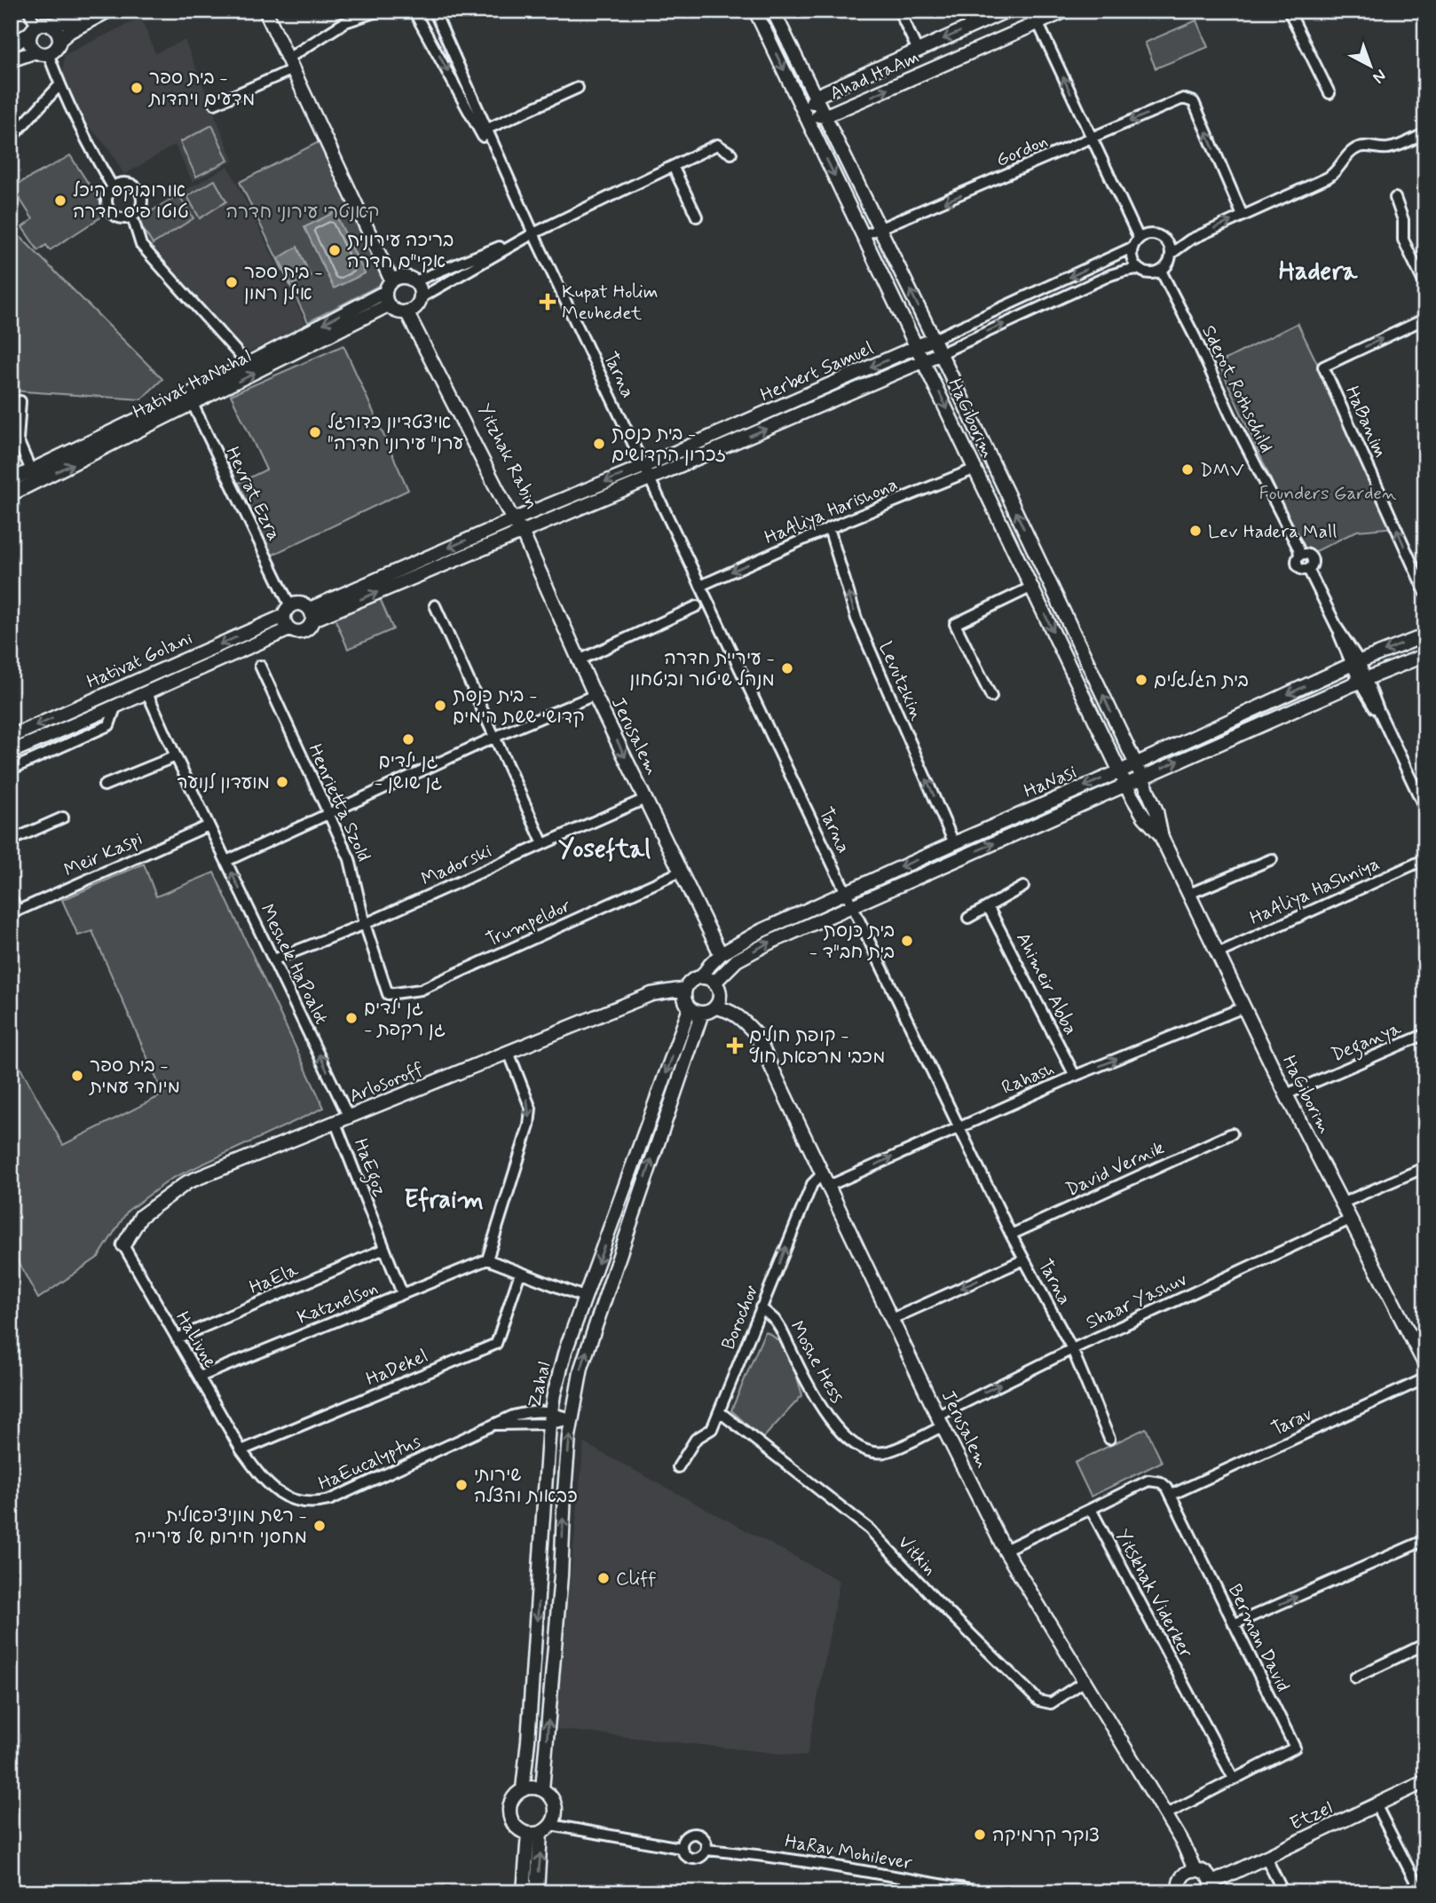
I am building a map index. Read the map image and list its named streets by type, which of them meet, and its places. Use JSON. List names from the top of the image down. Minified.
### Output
{"streets":{"street":["Ahad HaAm","Gordon","Herbert Samuel","Tarna","Hativat HaNahal","Sderot Rothschild","HaGiborim","HaBanim","Yitzhak Rabin","Hevrat Ezra","HaAliya Harishona","Hativat Golani","Levutzkin","Jerusalem","HaNasi","Henrietta Szold","Meir Kaspi","Madorski","HaAliya HaShniya","Trumpeldor","Meshek HaPoalot","Ahimeir Abba","Deganya","Rahash","Arlosoroff","HaEgoz","David Vernik","HaEla","Shaar Yashuv","Katznelson","Borochov","HaLivne","Moshe Hess","HaDekel","Zahal","Tarav","HaEucalyptus","Vitkin","Yitskhak Viderker","Berman David","Etzel","HaRav Mohilever"]},"crossings":[["Ahad HaAm","HaGiborim"],["Gordon","HaGiborim"],["Herbert Samuel","Tarna"],["Herbert Samuel","Sderot Rothschild"],["Herbert Samuel","HaGiborim"],["Herbert Samuel","Yitzhak Rabin"],["Herbert Samuel","Jerusalem"],["Tarna","HaAliya Harishona"],["Tarna","HaNasi"],["Tarna","Rahash"],["Tarna","David Vernik"],["Tarna","Shaar Yashuv"],["Hativat HaNahal","Yitzhak Rabin"],["Hativat HaNahal","Hevrat Ezra"],["Sderot Rothschild","HaNasi"],["HaGiborim","HaAliya Harishona"],["HaGiborim","HaNasi"],["HaGiborim","HaAliya HaShniya"],["HaGiborim","Deganya"],["HaGiborim","Rahash"],["HaGiborim","Shaar Yashuv"],["Yitzhak Rabin","Jerusalem"],["Hevrat Ezra","Hativat Golani"],["HaAliya Harishona","Levutzkin"],["Hativat Golani","Meshek HaPoalot"],["Levutzkin","HaNasi"],["Jerusalem","HaNasi"],["Jerusalem","Madorski"],["Jerusalem","Trumpeldor"],["Jerusalem","Rahash"],["Jerusalem","Arlosoroff"],["Jerusalem","Shaar Yashuv"],["Jerusalem","Borochov"],["Jerusalem","Moshe Hess"],["Jerusalem","Zahal"],["Jerusalem","Vitkin"],["Jerusalem","Berman David"],["HaNasi","Arlosoroff"],["HaNasi","Zahal"],["Henrietta Szold","Madorski"],["Henrietta Szold","Trumpeldor"],["Meir Kaspi","Meshek HaPoalot"],["Madorski","Meshek HaPoalot"],["Meshek HaPoalot","Arlosoroff"],["Ahimeir Abba","Rahash"],["Arlosoroff","HaEgoz"],["Arlosoroff","HaLivne"],["Arlosoroff","Zahal"],["HaEgoz","HaEla"],["HaEgoz","Katznelson"],["HaEla","HaLivne"],["Shaar Yashuv","Moshe Hess"],["Katznelson","HaLivne"],["Borochov","Moshe Hess"],["Borochov","Vitkin"],["HaLivne","HaDekel"],["HaLivne","HaEucalyptus"],["HaDekel","HaEucalyptus"],["Zahal","HaEucalyptus"],["Tarav","Berman David"],["Yitskhak Viderker","Berman David"]],"one_way":["HaAliya Harishona","Levutzkin","Meshek HaPoalot","Rahash","Borochov"],"districts":["Hadera","Yoseftal","Efraim"],"parks":["קאנטרי עירוני חדרה","Founders Garden"],"places":{"other":["בית ספר - מדעים ויהדות","אורובוקס היכל טוטו פיס חדרה","בריכה עירונית אקי\"ם חדרה","בית ספר - אילן רמון","איצטדיון כדורגל \"ערן\" עירוני חדרה","בית כנסת - זכרון הקדושים","DMV","Lev Hadera Mall","עיריית חדרה - מנהל שיטור וביטחון","בית הגלגלים","בית כנסת - קדושי ששת הימים","גן ילדים - גן שושן","מועדון לנוער","בית כנסת - בית חב\"ד","גן ילדים - גן רקפת","בית ספר - מיוחד עמית","שירותי כבאות והצלה","רשת מוניציפאלית - מחסני חירום של עירייה","Cliff","צוקר קרמיקה"],"health":["Kupat Holim Meuhedet","קופת חולים - מכבי מרפאת חוץ"]},"north":"bottom right"}
